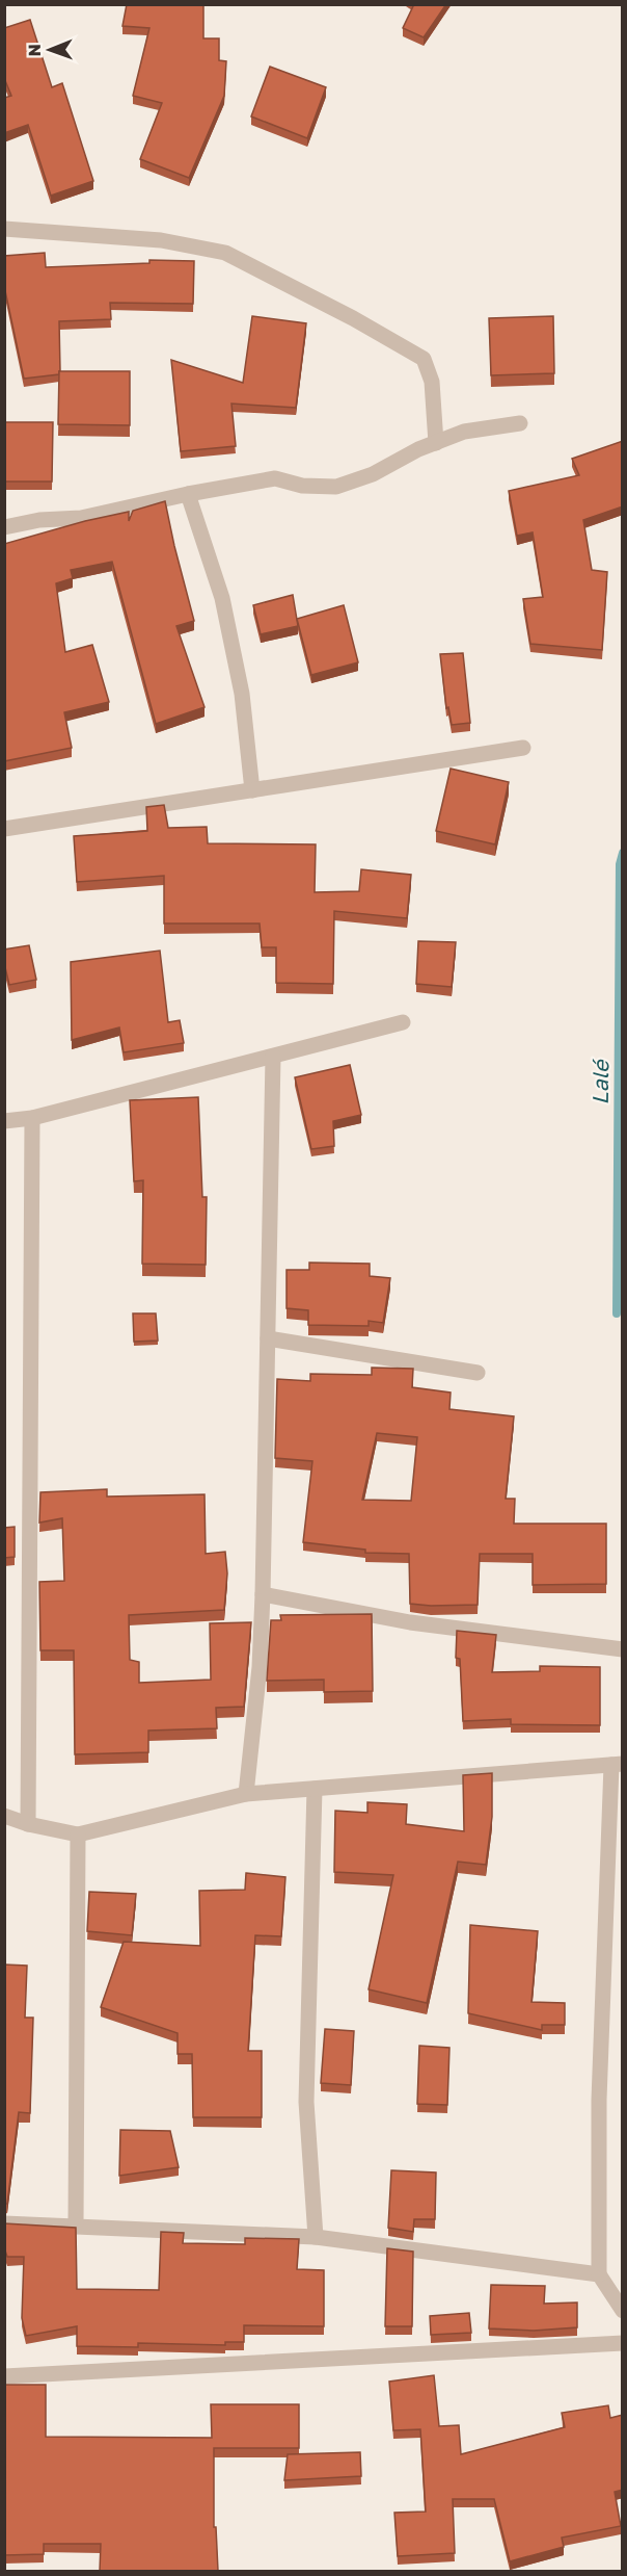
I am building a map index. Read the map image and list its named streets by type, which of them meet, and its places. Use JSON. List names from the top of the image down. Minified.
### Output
{"water":["Lalé"],"north":"left"}
